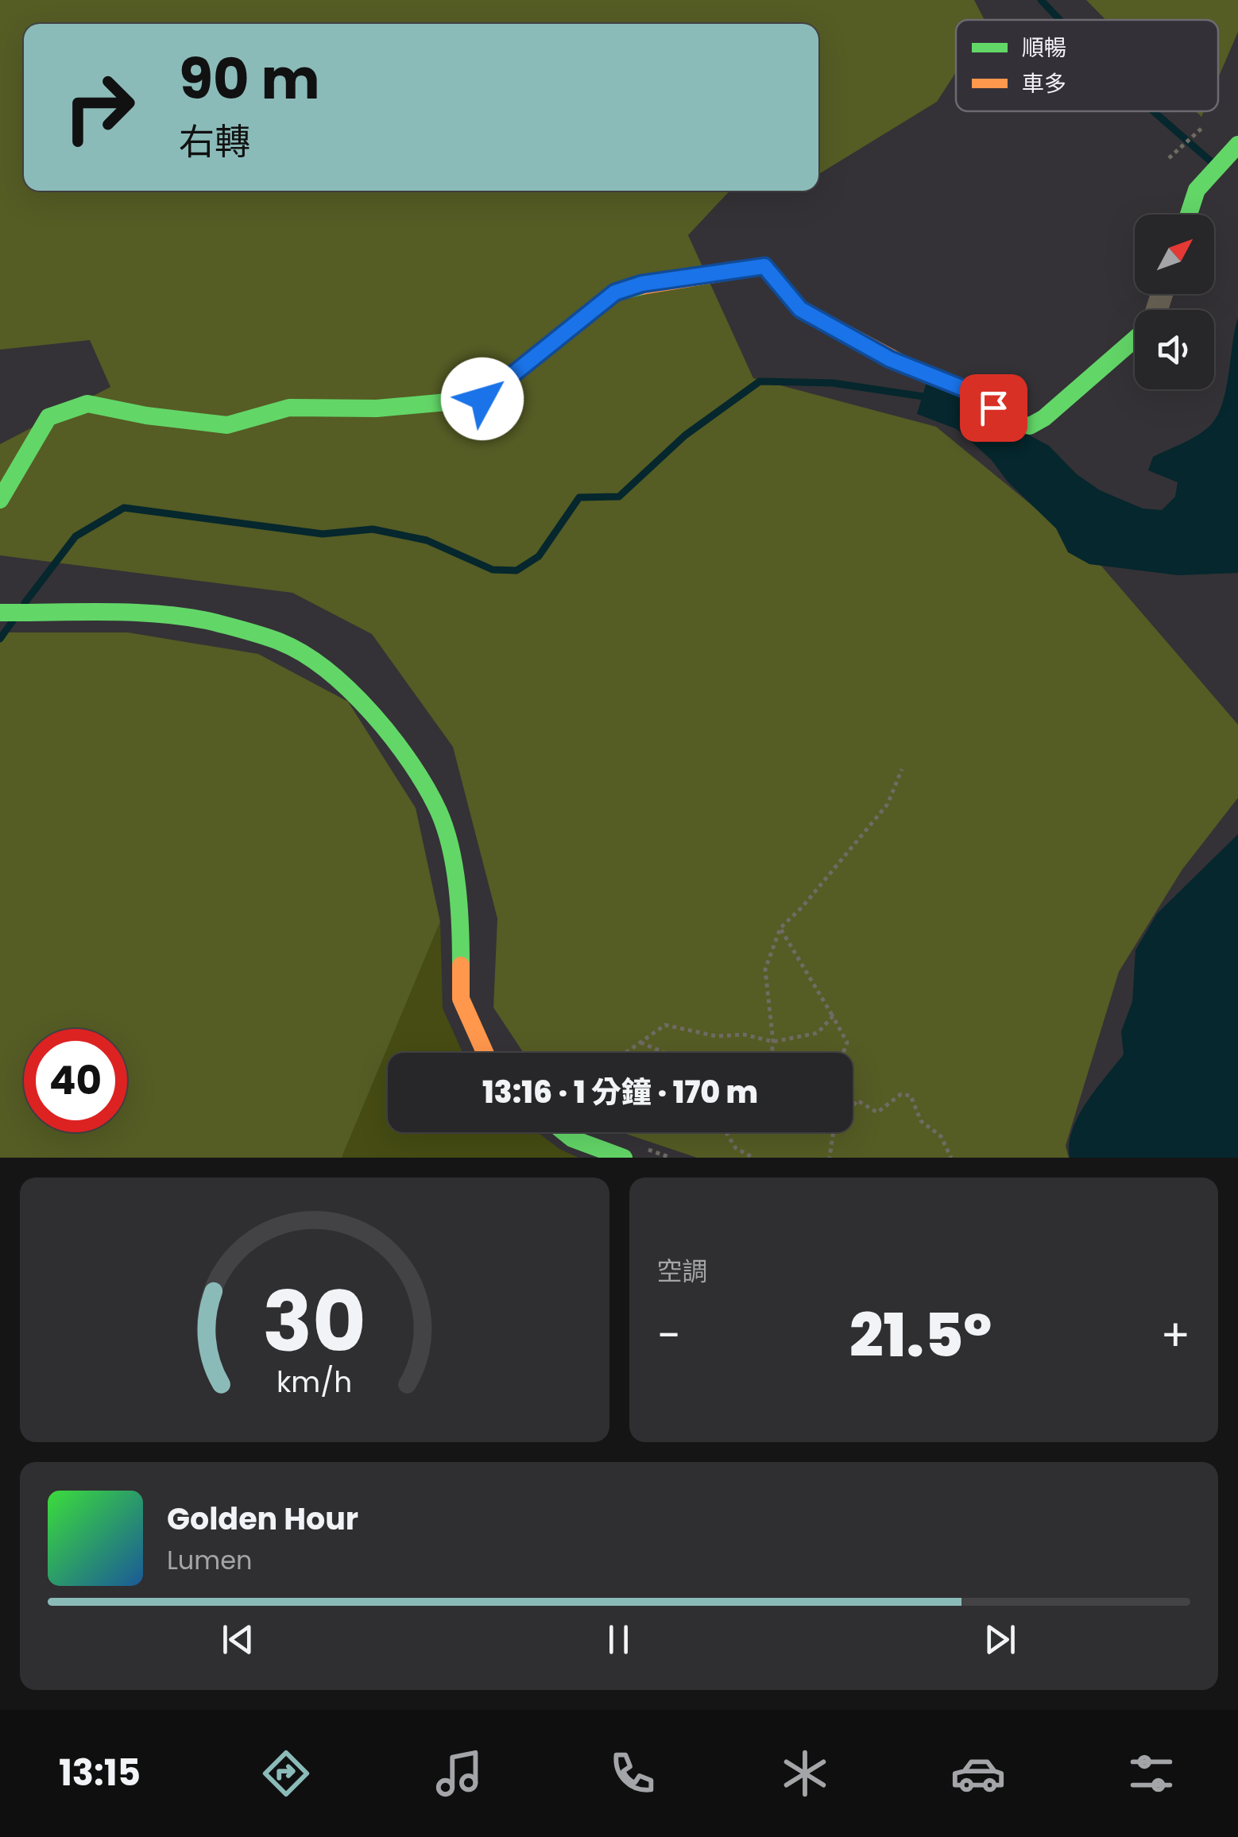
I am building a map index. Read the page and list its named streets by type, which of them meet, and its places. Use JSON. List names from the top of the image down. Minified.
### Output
{"legend":["順暢","車多"],"north":"top right","page":{"turn":["90 m","右轉"],"limit":"40","trip":"13:16 · 1 分鐘 · 170 m","tile":"空調","heat":["−","21.5°","+"],"song":["Golden Hour","Lumen"],"tabs":"13:15","gauge":["30","km/h"]}}
